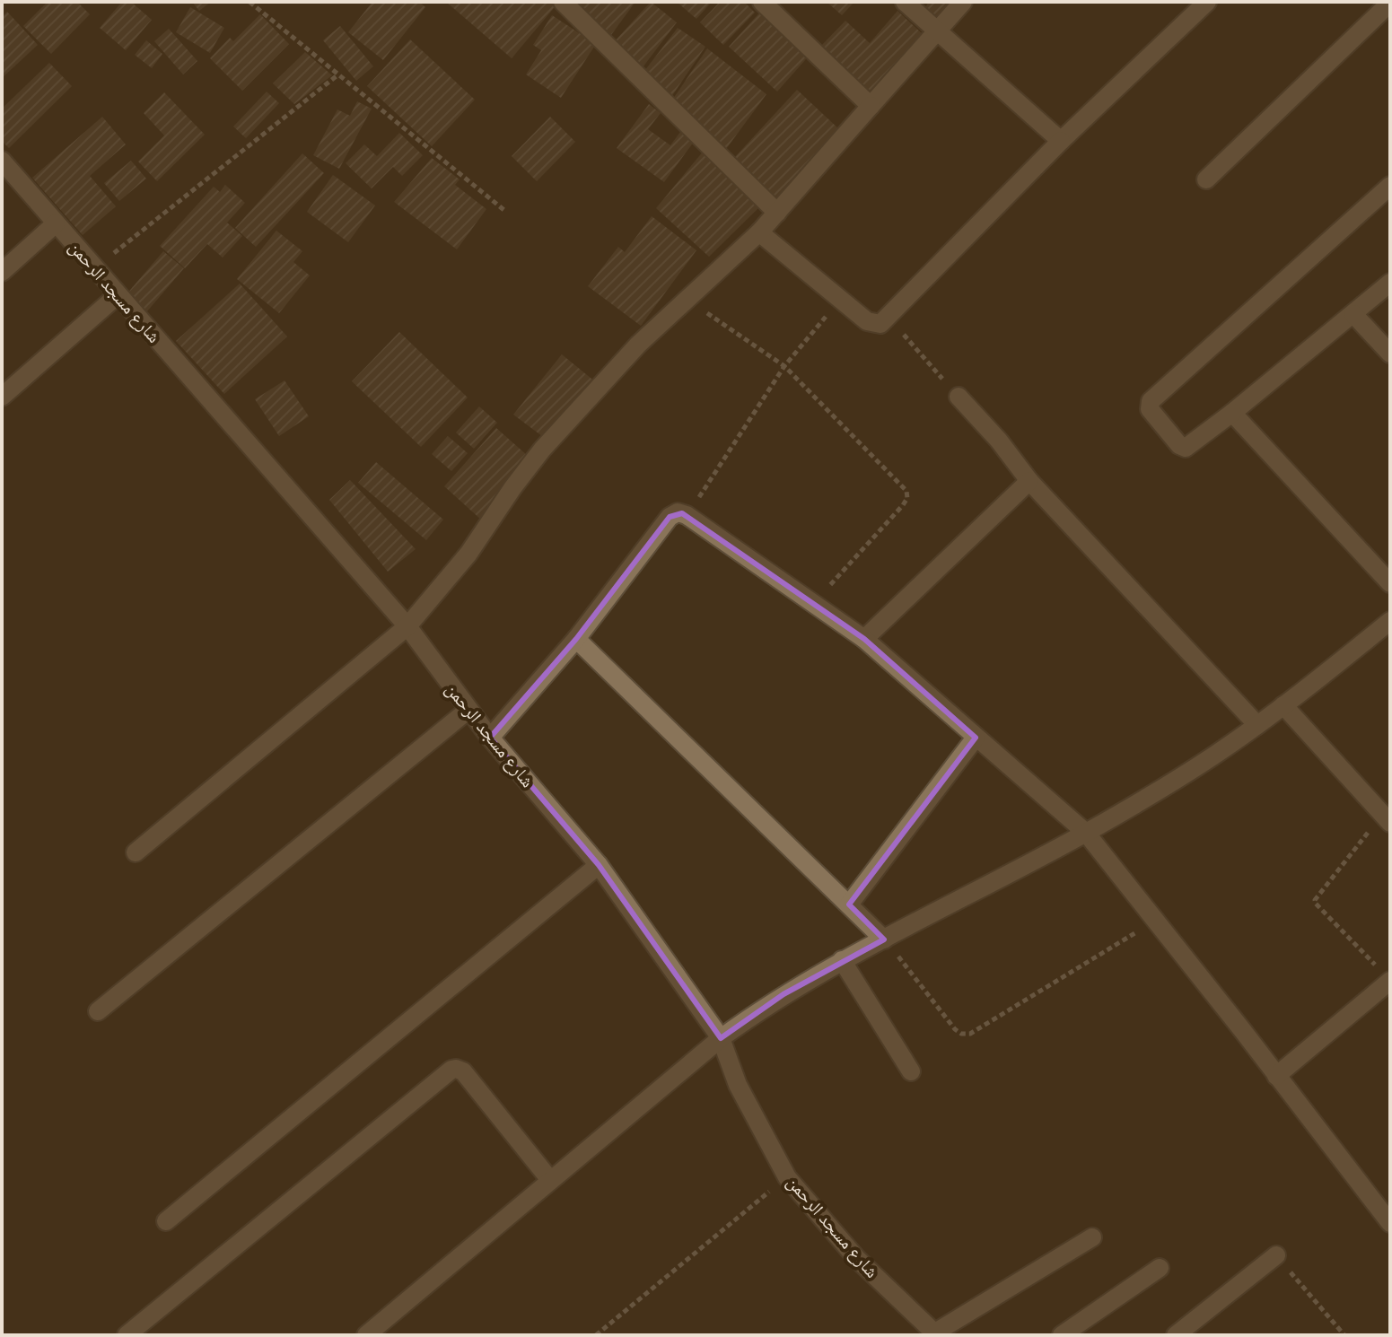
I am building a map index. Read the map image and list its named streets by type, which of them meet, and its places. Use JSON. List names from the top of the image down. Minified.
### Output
{"streets":{"street":["شارع مسجد الرحمن"]}}
